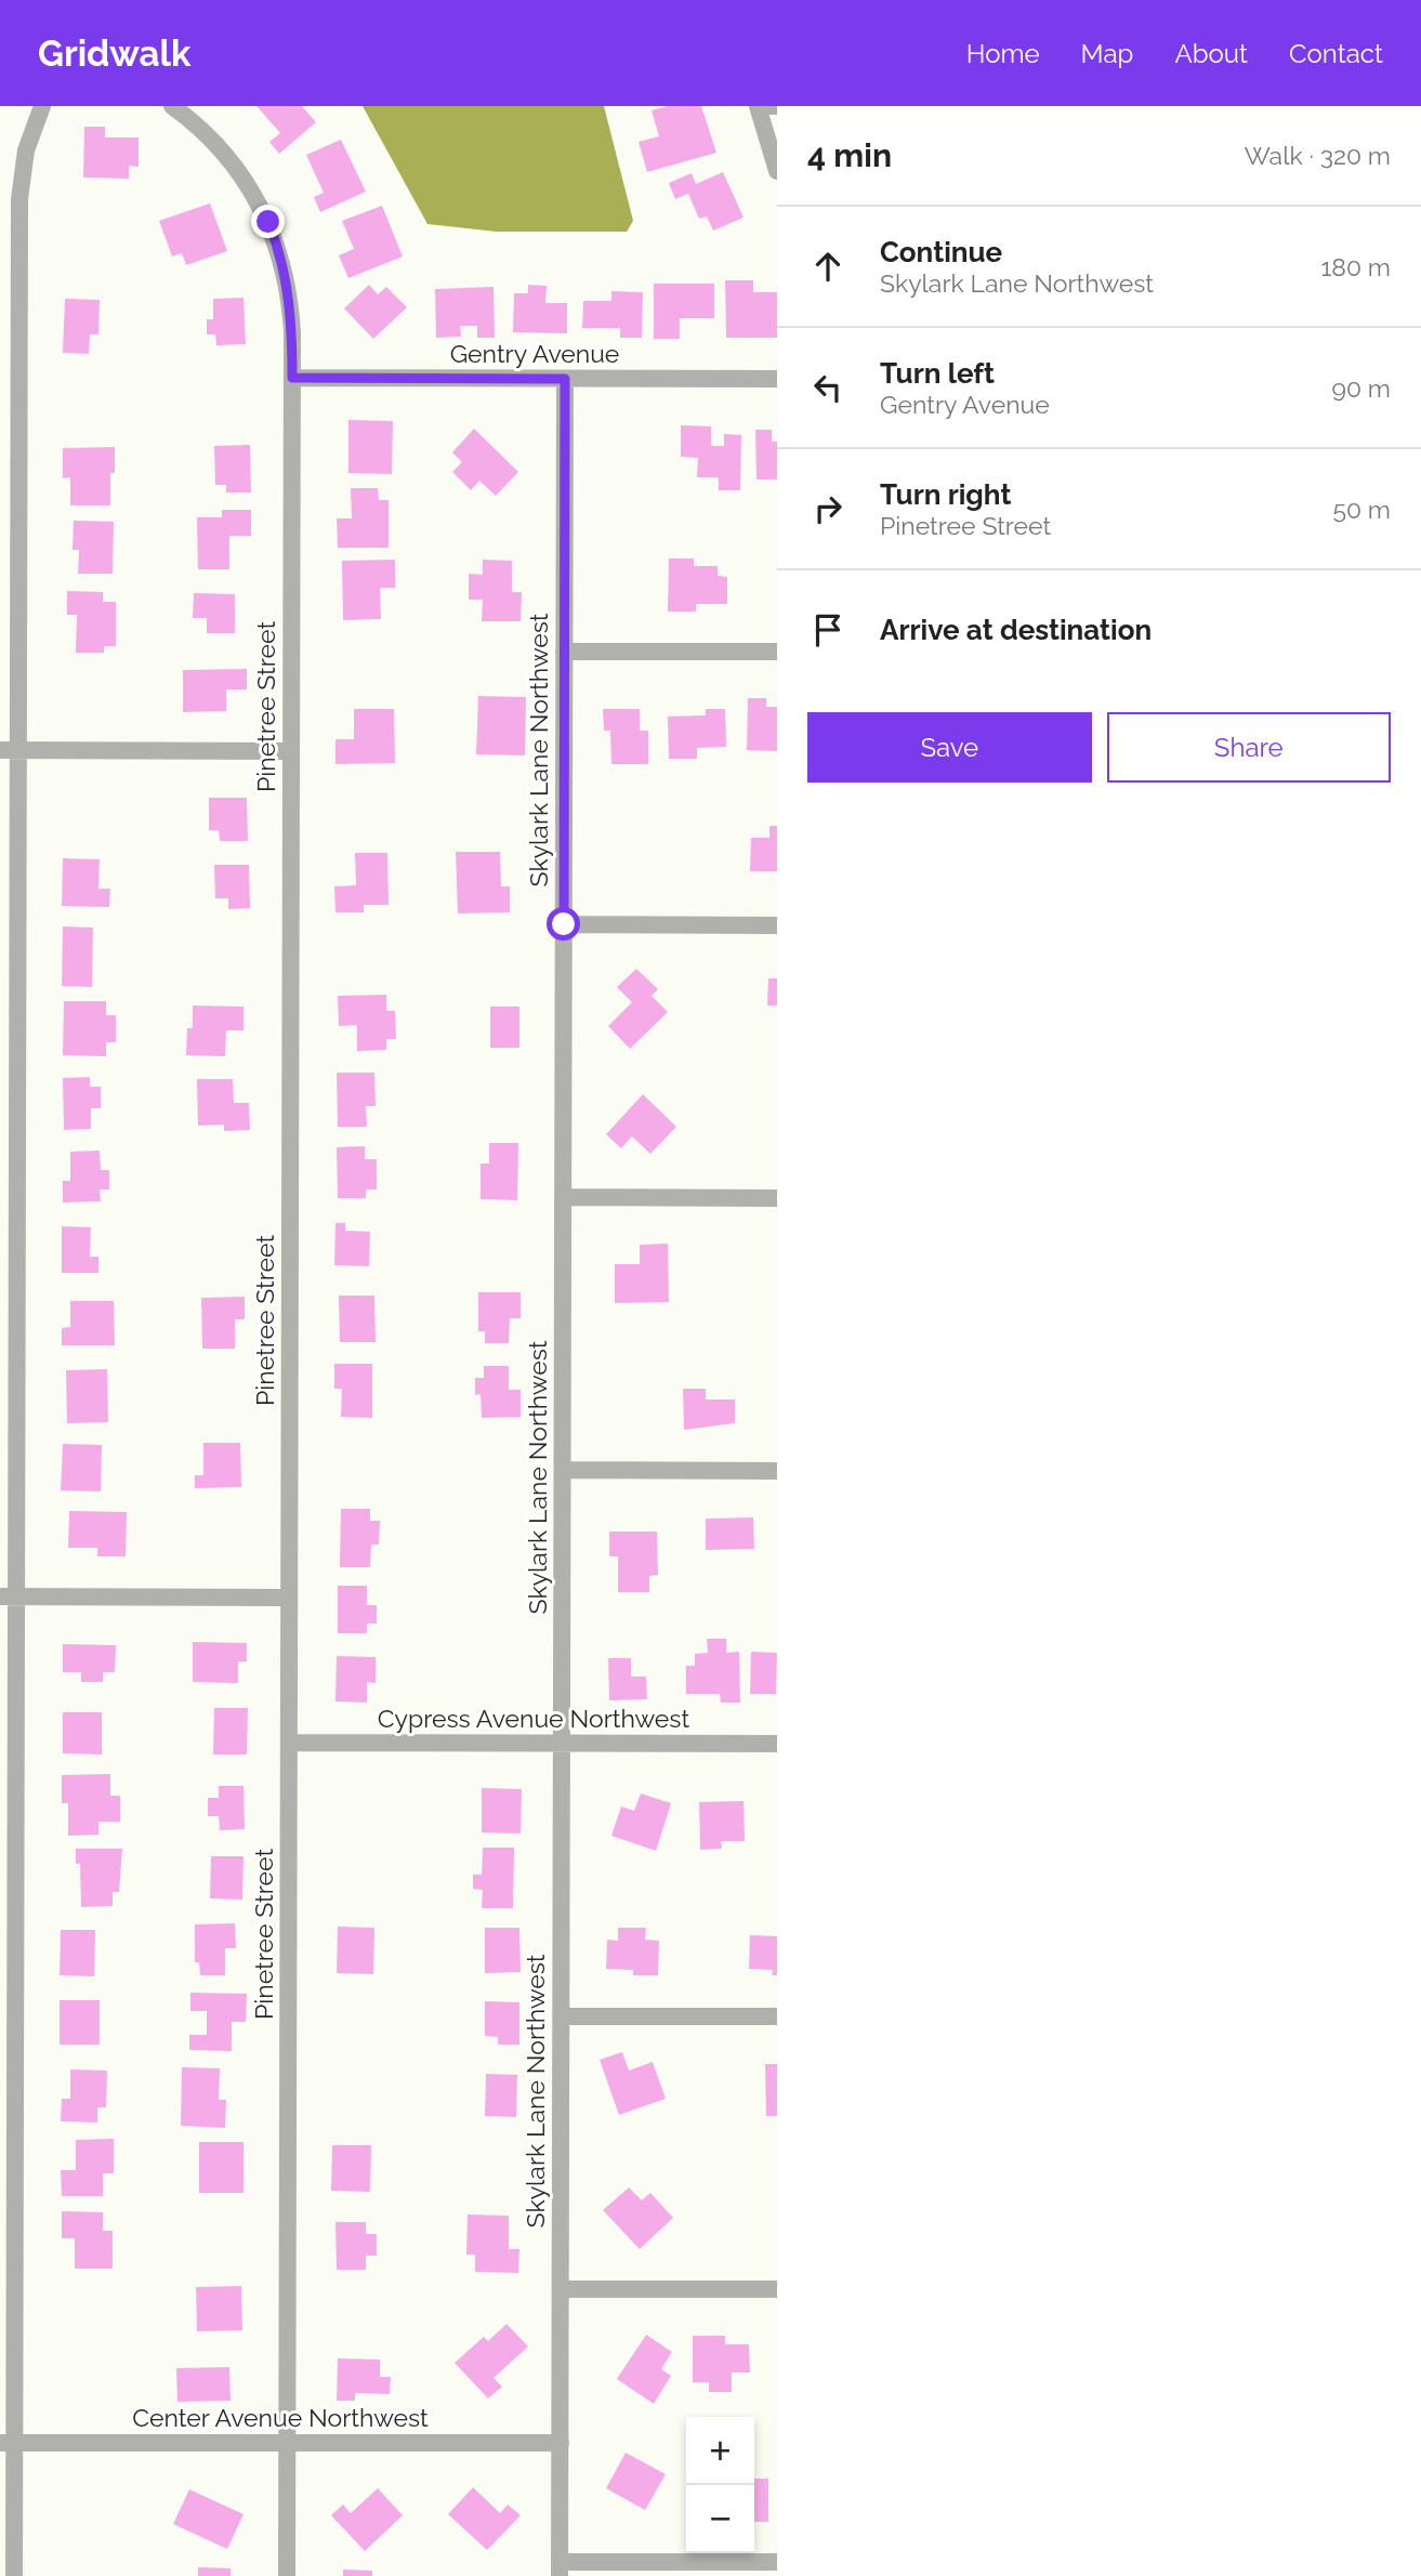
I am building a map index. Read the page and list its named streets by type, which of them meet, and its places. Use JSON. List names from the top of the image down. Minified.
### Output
{"streets":{"street":["Gentry Avenue","Pinetree Street","Skylark Lane Northwest","Cypress Avenue Northwest","Center Avenue Northwest"]},"crossings":[["Gentry Avenue","Pinetree Street"],["Gentry Avenue","Skylark Lane Northwest"],["Pinetree Street","Cypress Avenue Northwest"],["Pinetree Street","Center Avenue Northwest"],["Skylark Lane Northwest","Cypress Avenue Northwest"],["Skylark Lane Northwest","Center Avenue Northwest"]],"page":{"header":"Gridwalk","nav":["Home","Map","About","Contact"],"heading":["4 min","Walk · 320 m"],"list":[["Continue","Skylark Lane Northwest","180 m"],["Turn left","Gentry Avenue","90 m"],["Turn right","Pinetree Street","50 m"],"Arrive at destination"],"buttons":["Save","Share"],"map_buttons":["+","−"]}}
